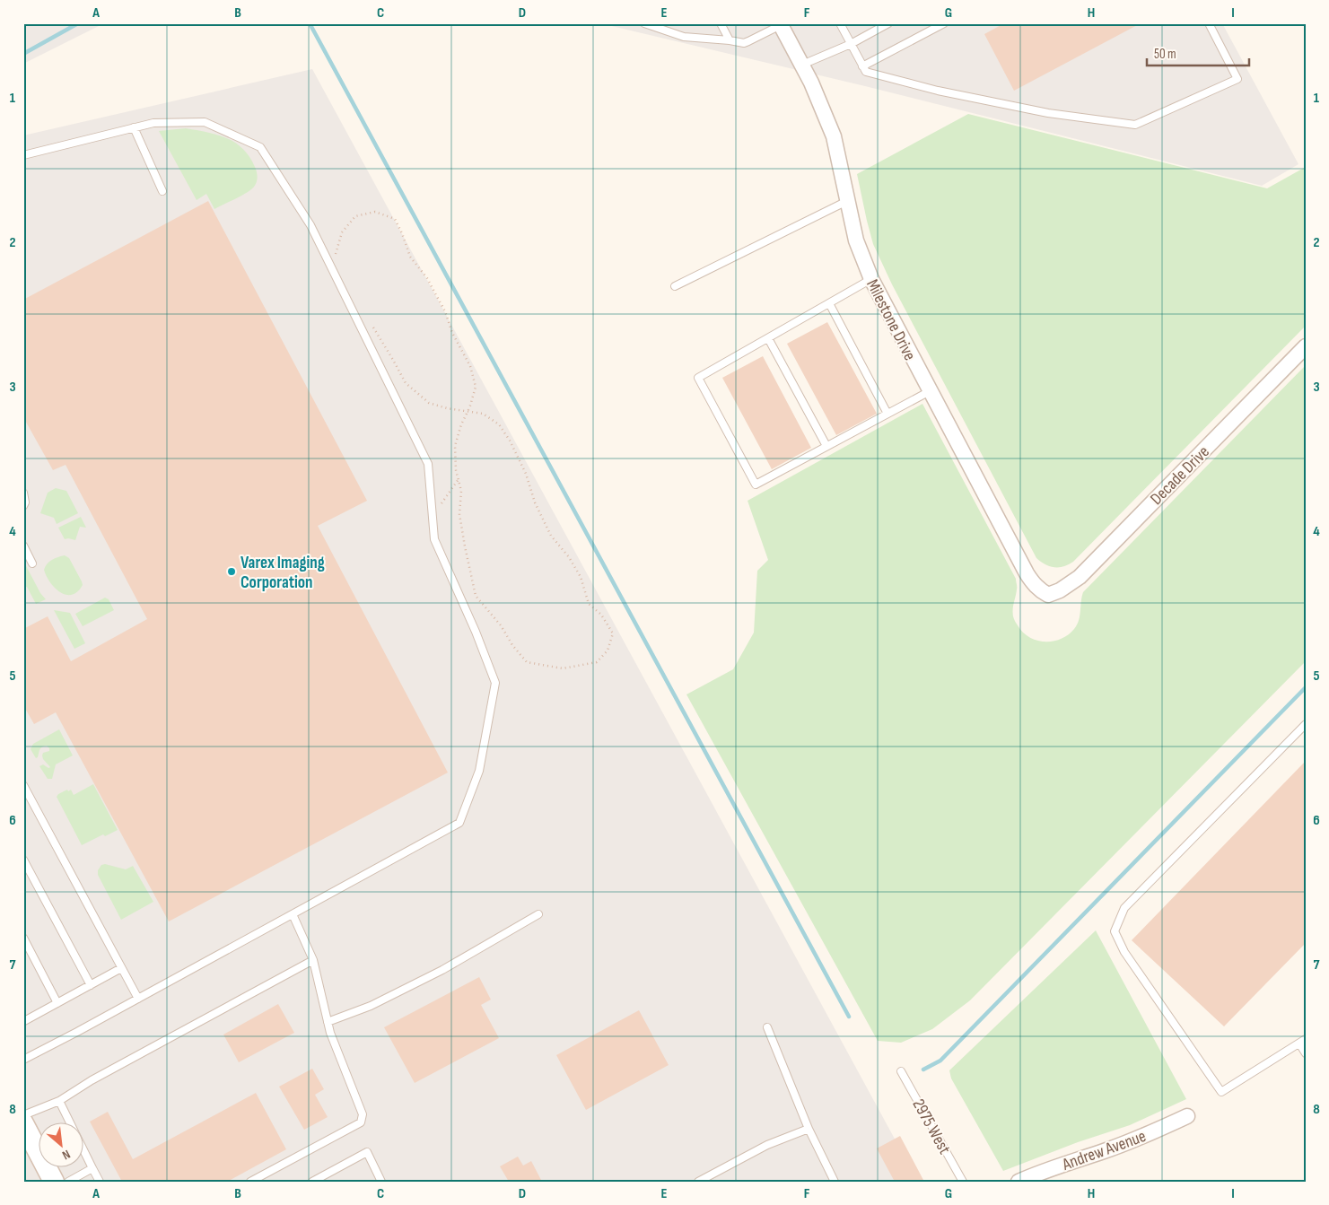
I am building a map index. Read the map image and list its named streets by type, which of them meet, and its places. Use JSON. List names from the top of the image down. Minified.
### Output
{"streets":{"street":["Milestone Drive","Decade Drive","Andrew Avenue"],"lane":["2975 West"]},"crossings":[["Milestone Drive","Decade Drive"]],"places":["Varex Imaging Corporation"],"scale_bar":"50 m","north":"bottom right","grid":{"columns":["A","B","C","D","E","F","G","H","I"],"rows":["1","2","3","4","5","6","7","8"]}}
